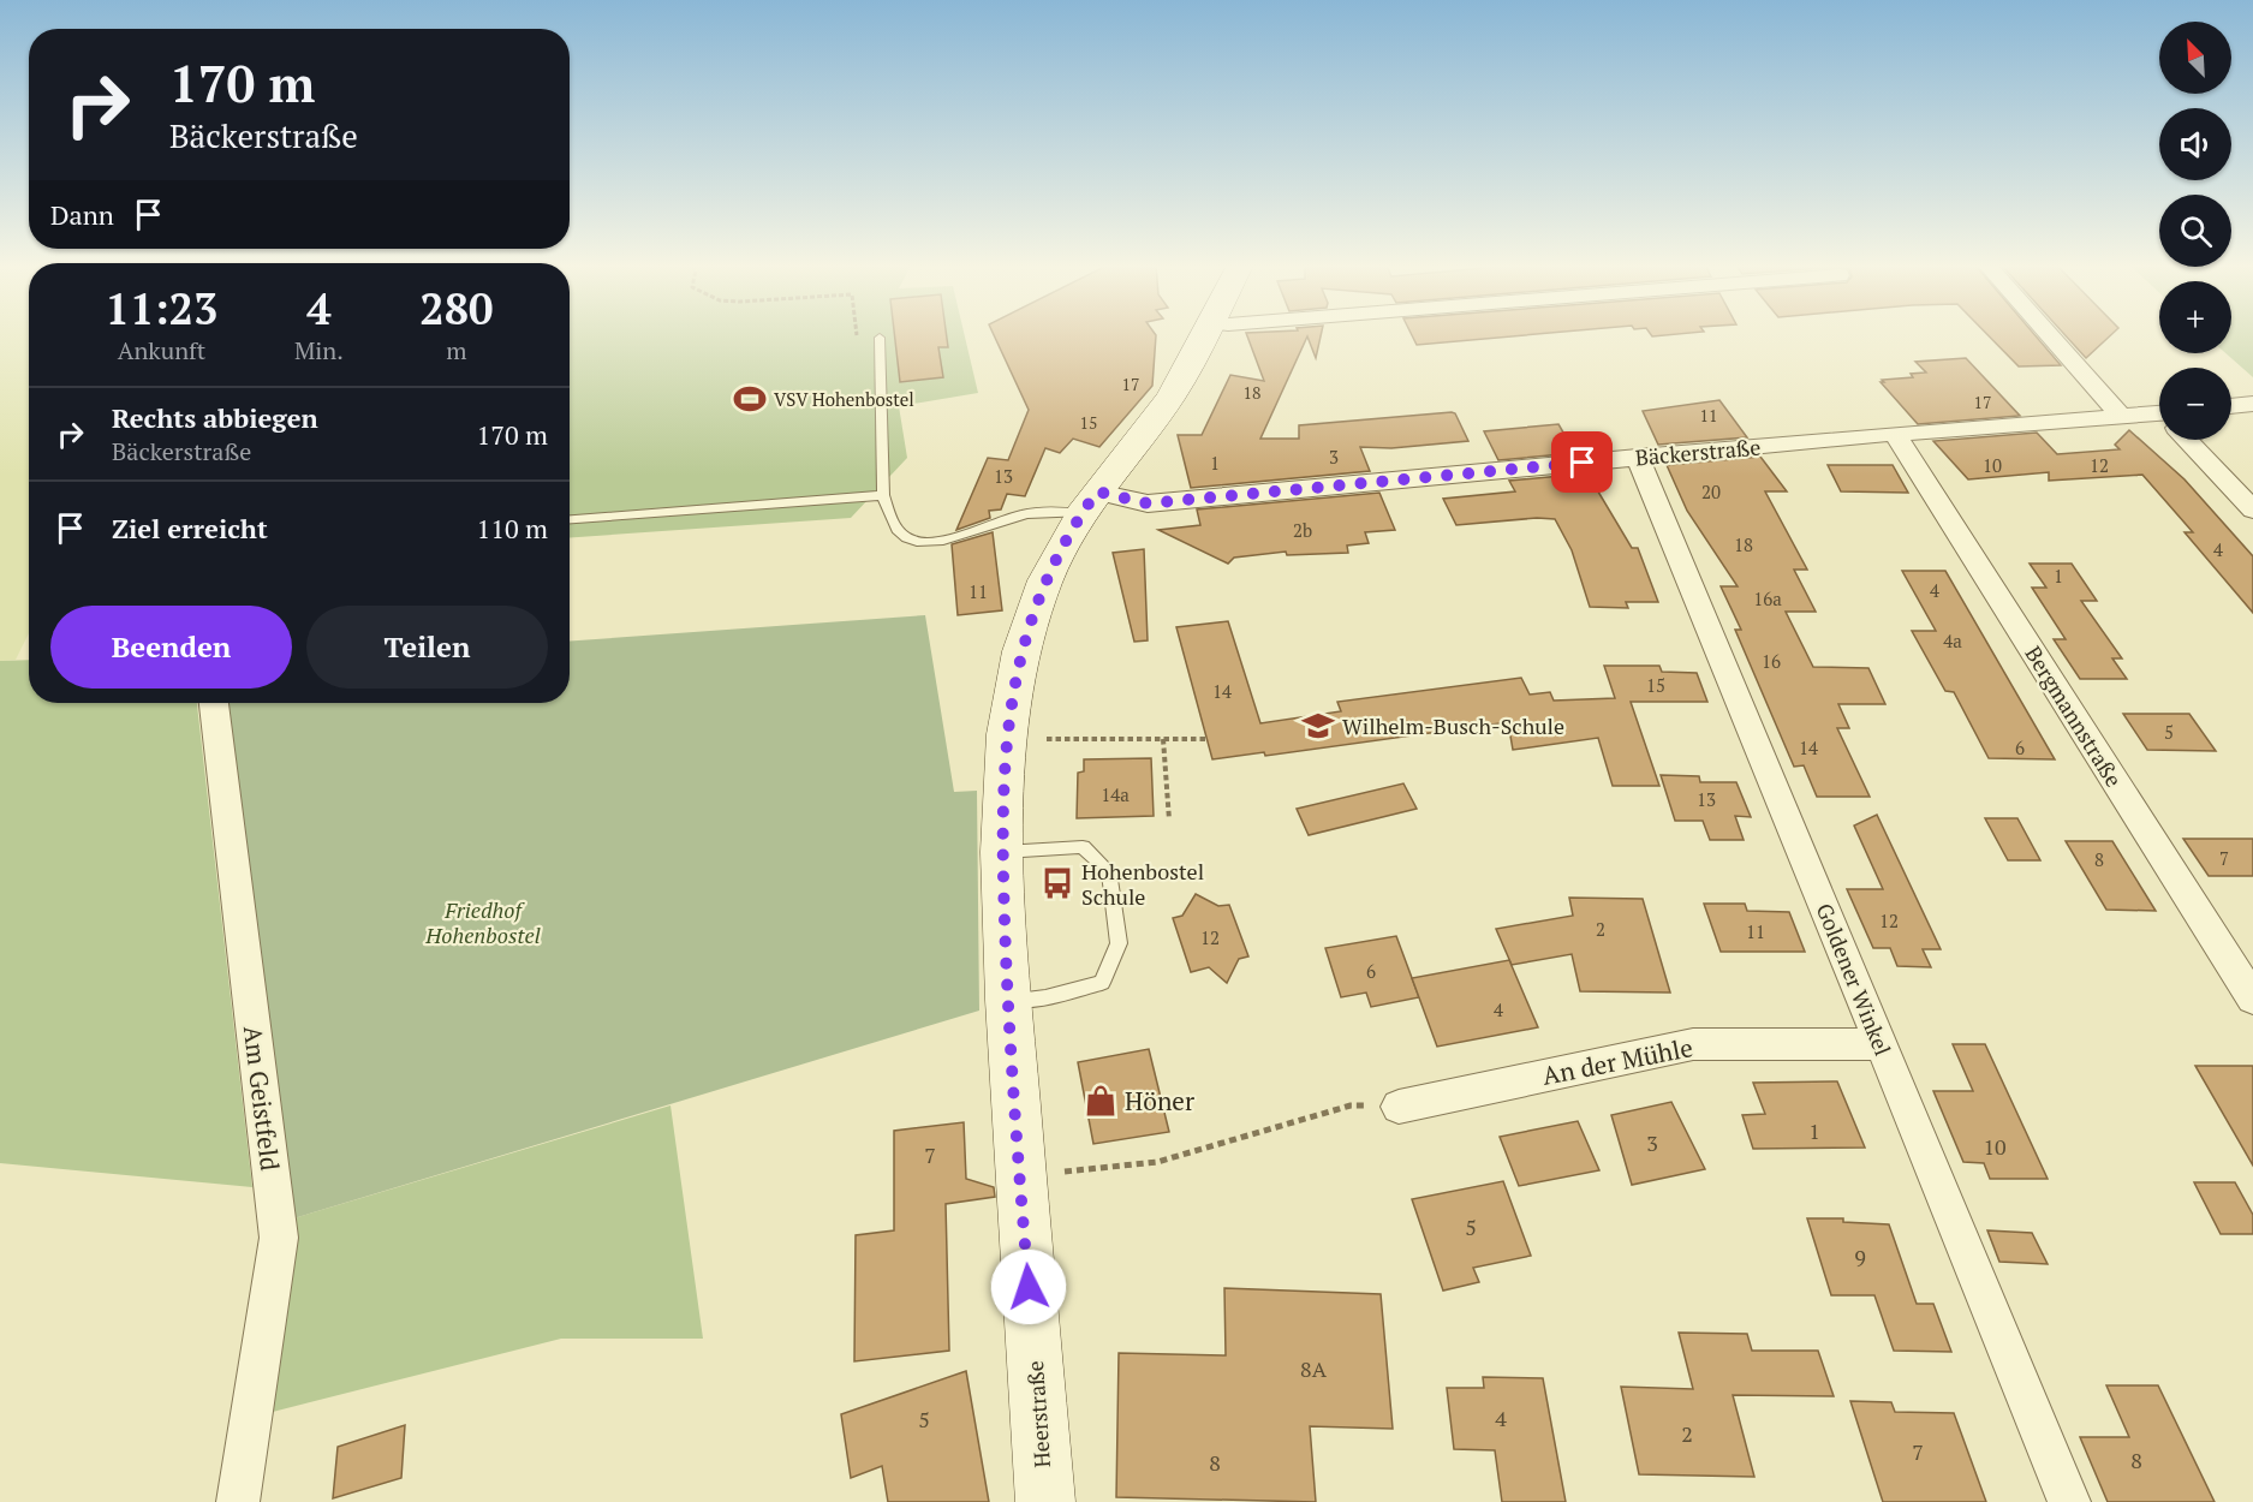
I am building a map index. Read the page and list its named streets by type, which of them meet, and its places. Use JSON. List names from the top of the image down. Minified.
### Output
{"streets":{"street":["Bäckerstraße","Bergmannstraße","Goldener Winkel","An der Mühle","Am Geistfeld","Heerstraße"]},"crossings":[["Bäckerstraße","Bergmannstraße"],["Bäckerstraße","Goldener Winkel"],["Bäckerstraße","Heerstraße"],["Goldener Winkel","An der Mühle"]],"parks":["Friedhof Hohenbostel"],"places":{"sports":["VSV Hohenbostel"],"school or university":["Wilhelm-Busch-Schule"],"bus stop":["Hohenbostel Schule"],"shop":["Höner"]},"house_numbers":["17","18","17","11","15","3","1","10","12","13","20","2b","18","4","1","4","11","16a","4a","16","15","14","5","14","6","14a","13","7","8","12","2","11","12","6","4","1","3","10","7","5","9","8A","4","5","2","7","8","8"],"north":"top left","page":{"map_buttons":["+","−"],"turn":["170 m","Bäckerstraße"],"then":"Dann","eta":["11:23","Ankunft","4","Min.","280","m"],"list":[{"name":"Rechts abbiegen","note":"Bäckerstraße","value":"170 m"},{"name":"Ziel erreicht","value":"110 m"}],"buttons":["Beenden","Teilen"]}}
